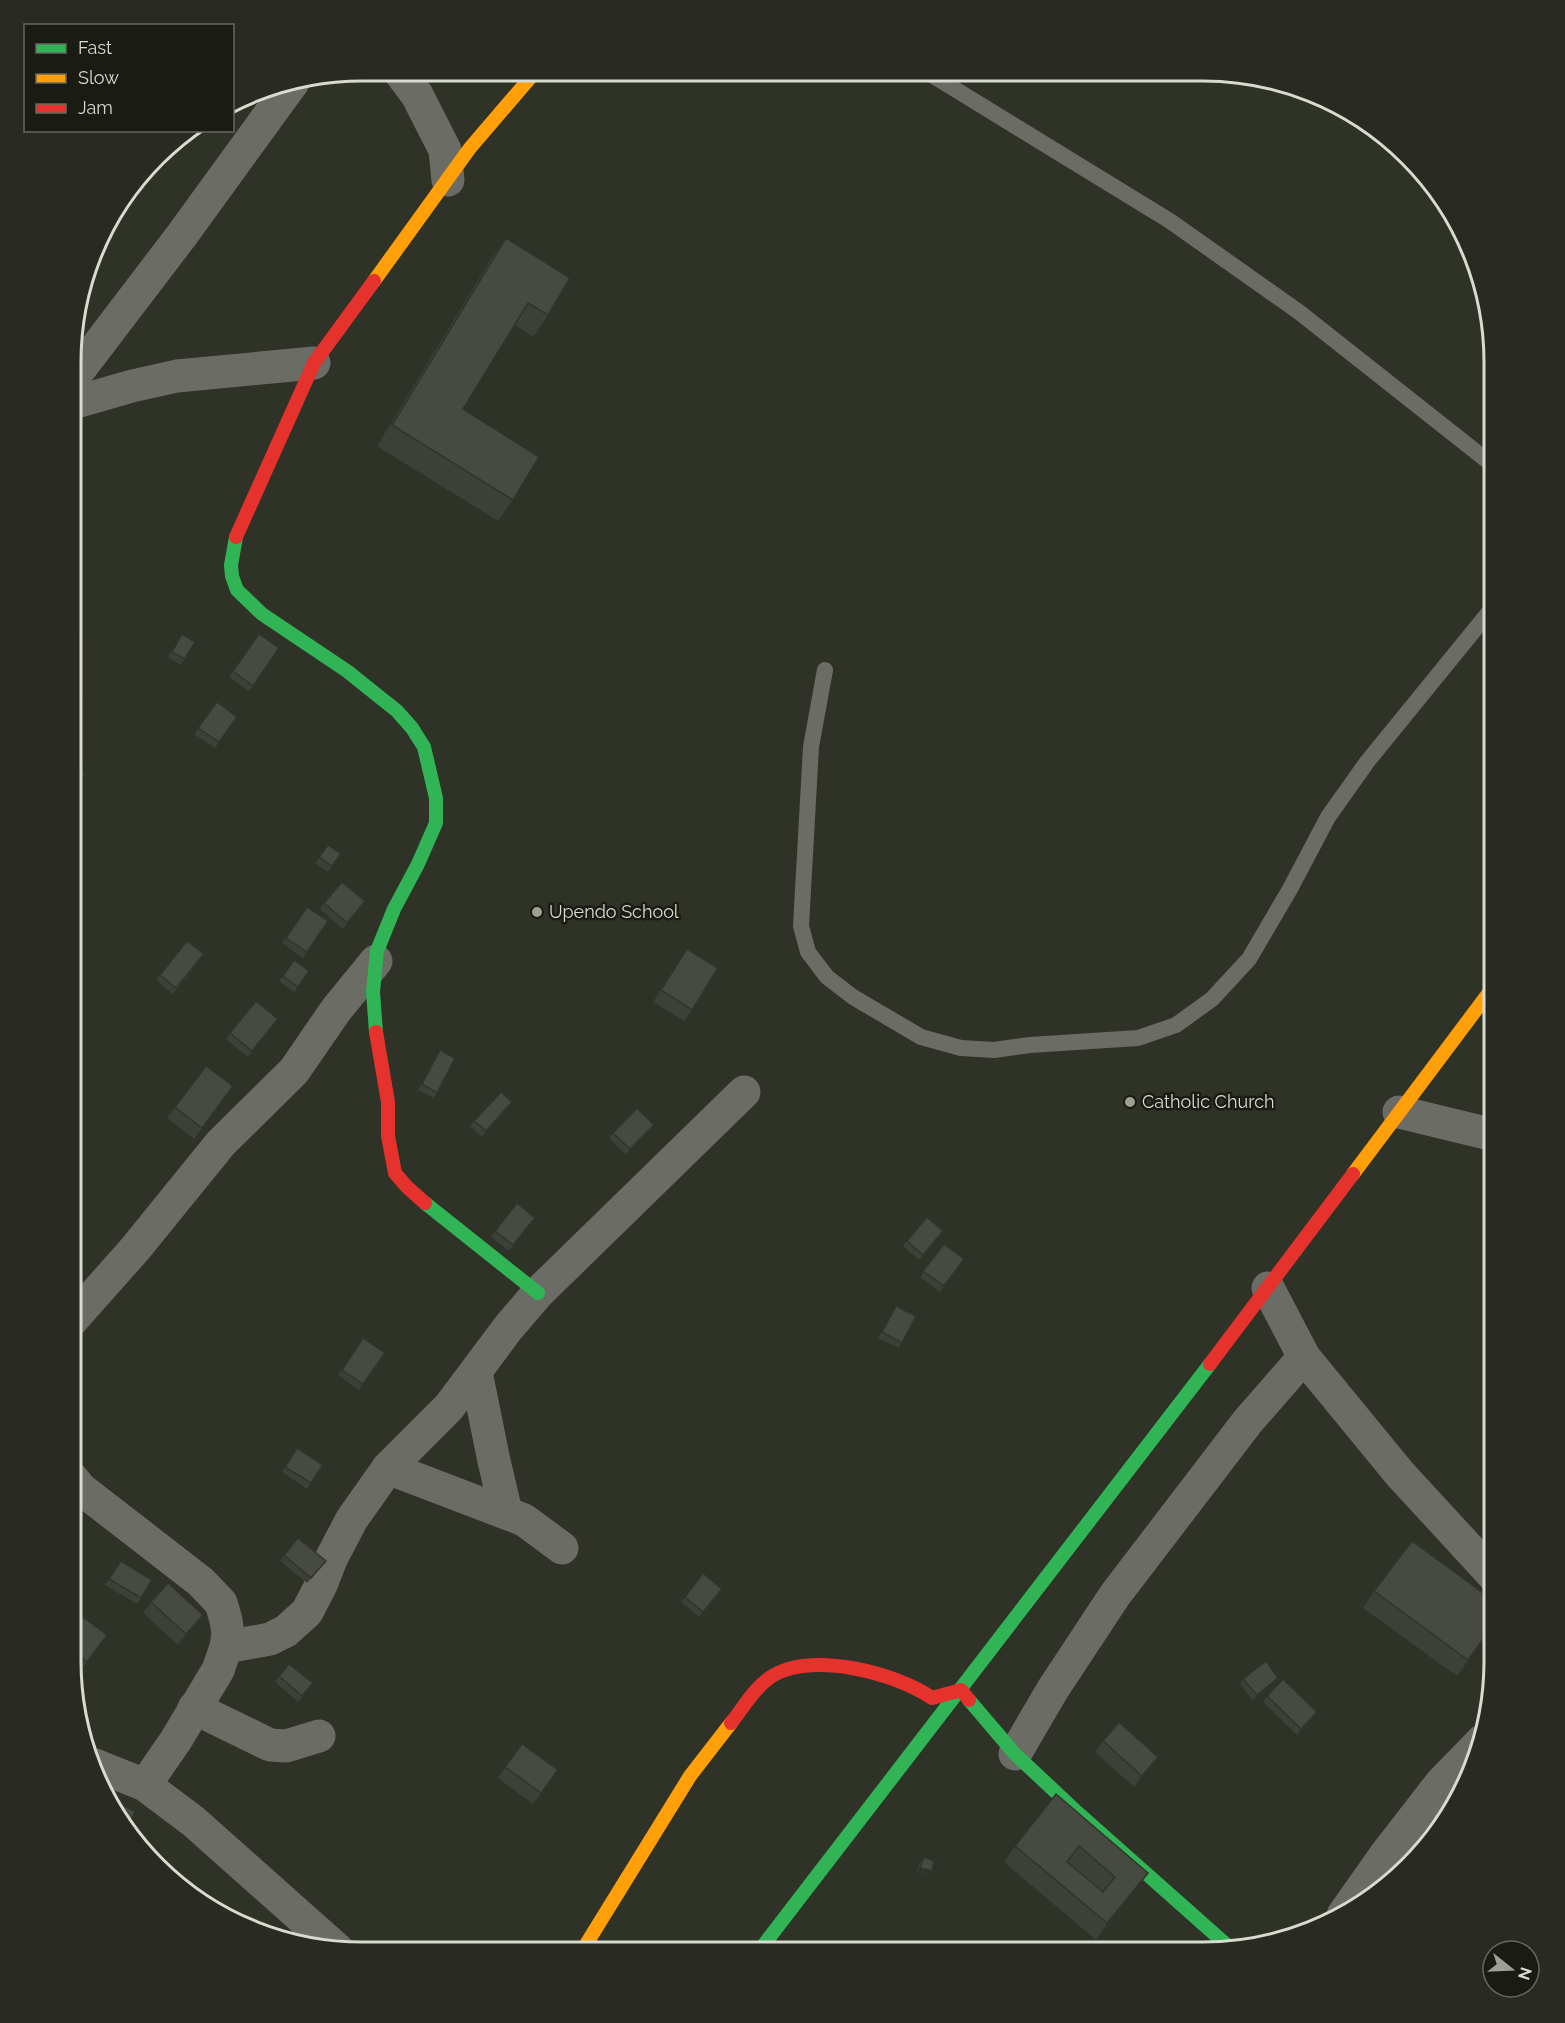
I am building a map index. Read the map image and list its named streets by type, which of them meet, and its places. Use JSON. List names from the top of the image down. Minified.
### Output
{"places":["Upendo School","Catholic Church"],"legend":["Fast","Slow","Jam"],"north":"right"}
